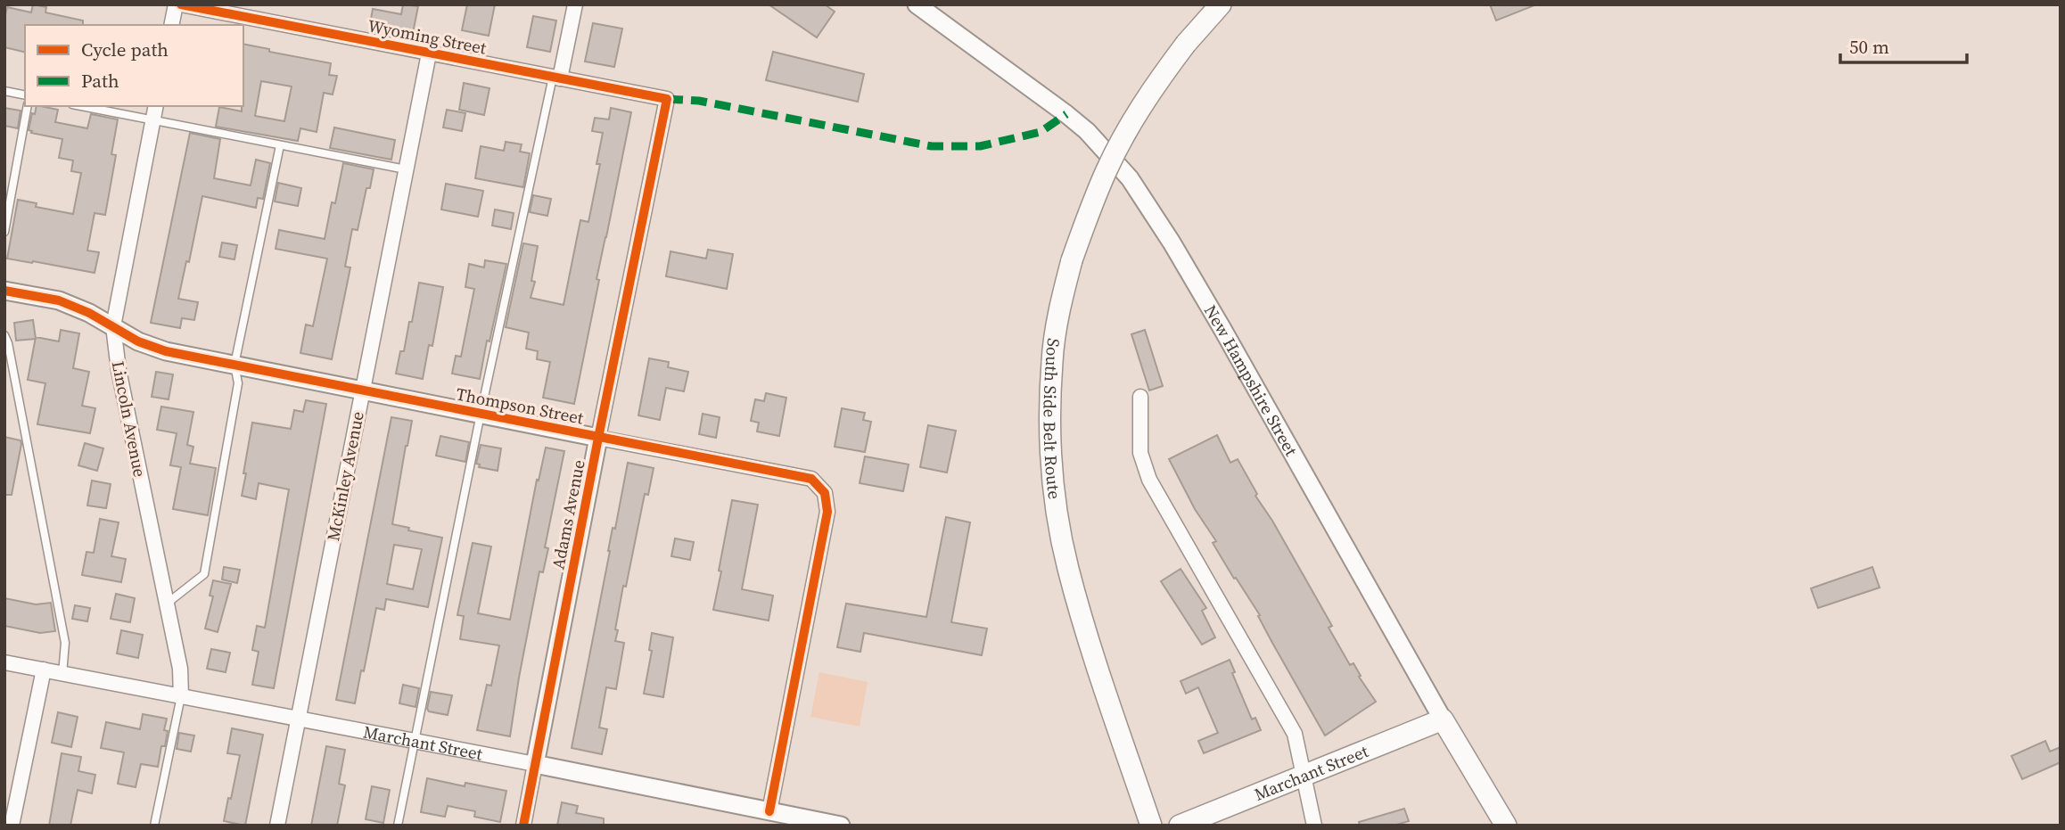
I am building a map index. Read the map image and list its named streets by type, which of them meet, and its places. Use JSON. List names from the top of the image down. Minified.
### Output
{"streets":{"main road":["New Hampshire Street","South Side Belt Route","Marchant Street"],"street":["Wyoming Street","Thompson Street","Lincoln Avenue","McKinley Avenue","Adams Avenue"]},"crossings":[["Wyoming Street","McKinley Avenue"],["Wyoming Street","Adams Avenue"],["New Hampshire Street","Marchant Street"],["Thompson Street","Lincoln Avenue"],["Thompson Street","McKinley Avenue"],["Thompson Street","Adams Avenue"],["Thompson Street","Marchant Street"],["Lincoln Avenue","Marchant Street"],["McKinley Avenue","Marchant Street"],["Adams Avenue","Marchant Street"]],"legend":["Cycle path","Path"],"scale_bar":"50 m"}
